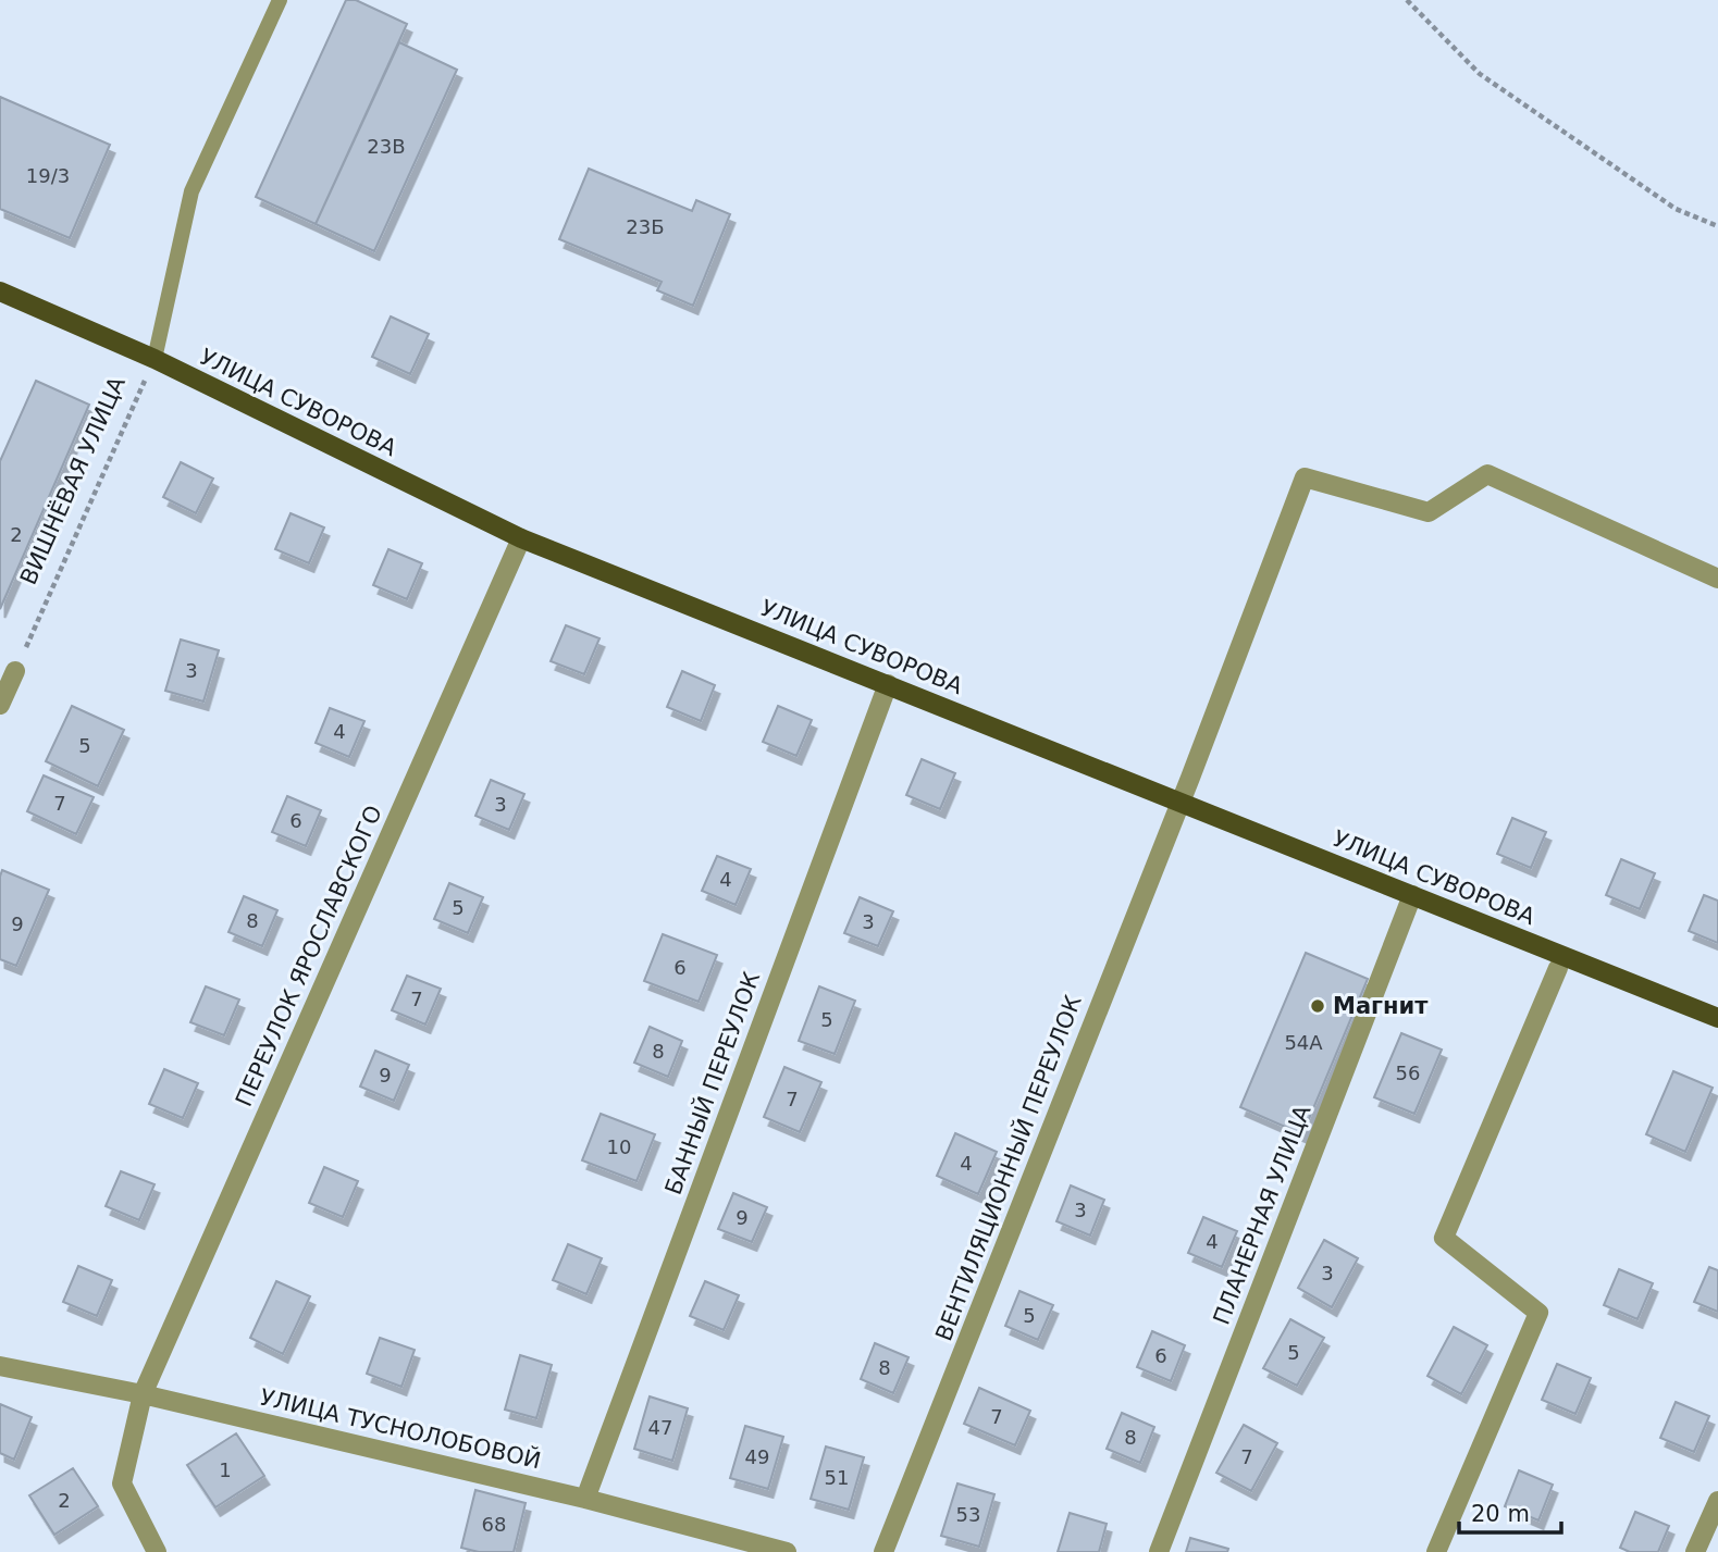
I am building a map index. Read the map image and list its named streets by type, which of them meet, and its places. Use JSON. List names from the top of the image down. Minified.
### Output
{"streets":{"main road":["УЛИЦА СУВОРОВА"],"street":["ПЕРЕУЛОК ЯРОСЛАВСКОГО","БАННЫЙ ПЕРЕУЛОК","ВЕНТИЛЯЦИОННЫЙ ПЕРЕУЛОК","ПЛАНЕРНАЯ УЛИЦА","УЛИЦА ТУСНОЛОБОВОЙ"],"path":["ВИШНЁВАЯ УЛИЦА"]},"crossings":[["УЛИЦА СУВОРОВА","ВИШНЁВАЯ УЛИЦА"],["УЛИЦА СУВОРОВА","ПЕРЕУЛОК ЯРОСЛАВСКОГО"],["УЛИЦА СУВОРОВА","БАННЫЙ ПЕРЕУЛОК"],["УЛИЦА СУВОРОВА","ВЕНТИЛЯЦИОННЫЙ ПЕРЕУЛОК"],["УЛИЦА СУВОРОВА","ПЛАНЕРНАЯ УЛИЦА"],["ПЕРЕУЛОК ЯРОСЛАВСКОГО","УЛИЦА ТУСНОЛОБОВОЙ"],["БАННЫЙ ПЕРЕУЛОК","УЛИЦА ТУСНОЛОБОВОЙ"]],"places":["Магнит"],"house_numbers":["23В","19/3","23Б","2","3","4","5","7","3","6","4","5","8","3","9","6","7","5","54А","8","56","9","7","10","4","3","9","4","3","5","5","6","8","7","47","8","49","7","1","51","2","53","68"],"scale_bar":"20 m"}
